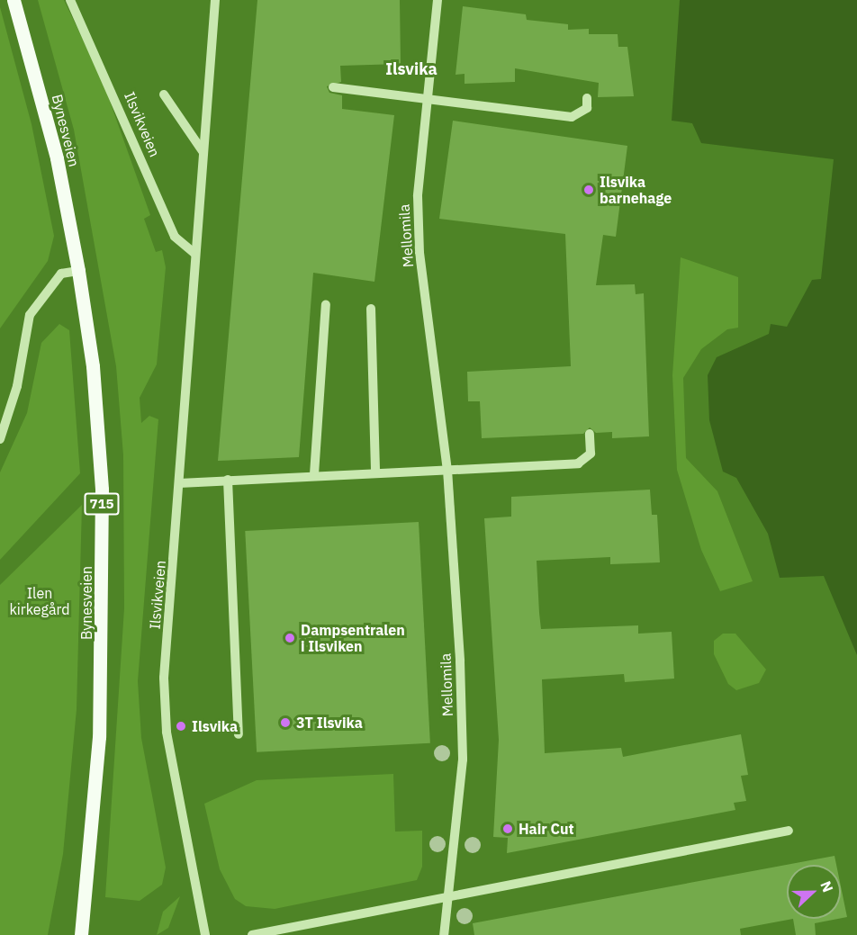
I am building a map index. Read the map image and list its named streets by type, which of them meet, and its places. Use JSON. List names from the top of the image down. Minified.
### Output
{"streets":{"main road":["Bynesveien","715"],"street":["Ilsvikveien","Mellomila"]},"districts":["Ilsvika"],"parks":["Ilen kirkegård"],"places":["Ilsvika barnehage","Dampsentralen i Ilsviken","3T Ilsvika","Ilsvika","Hair Cut"],"north":"right"}
